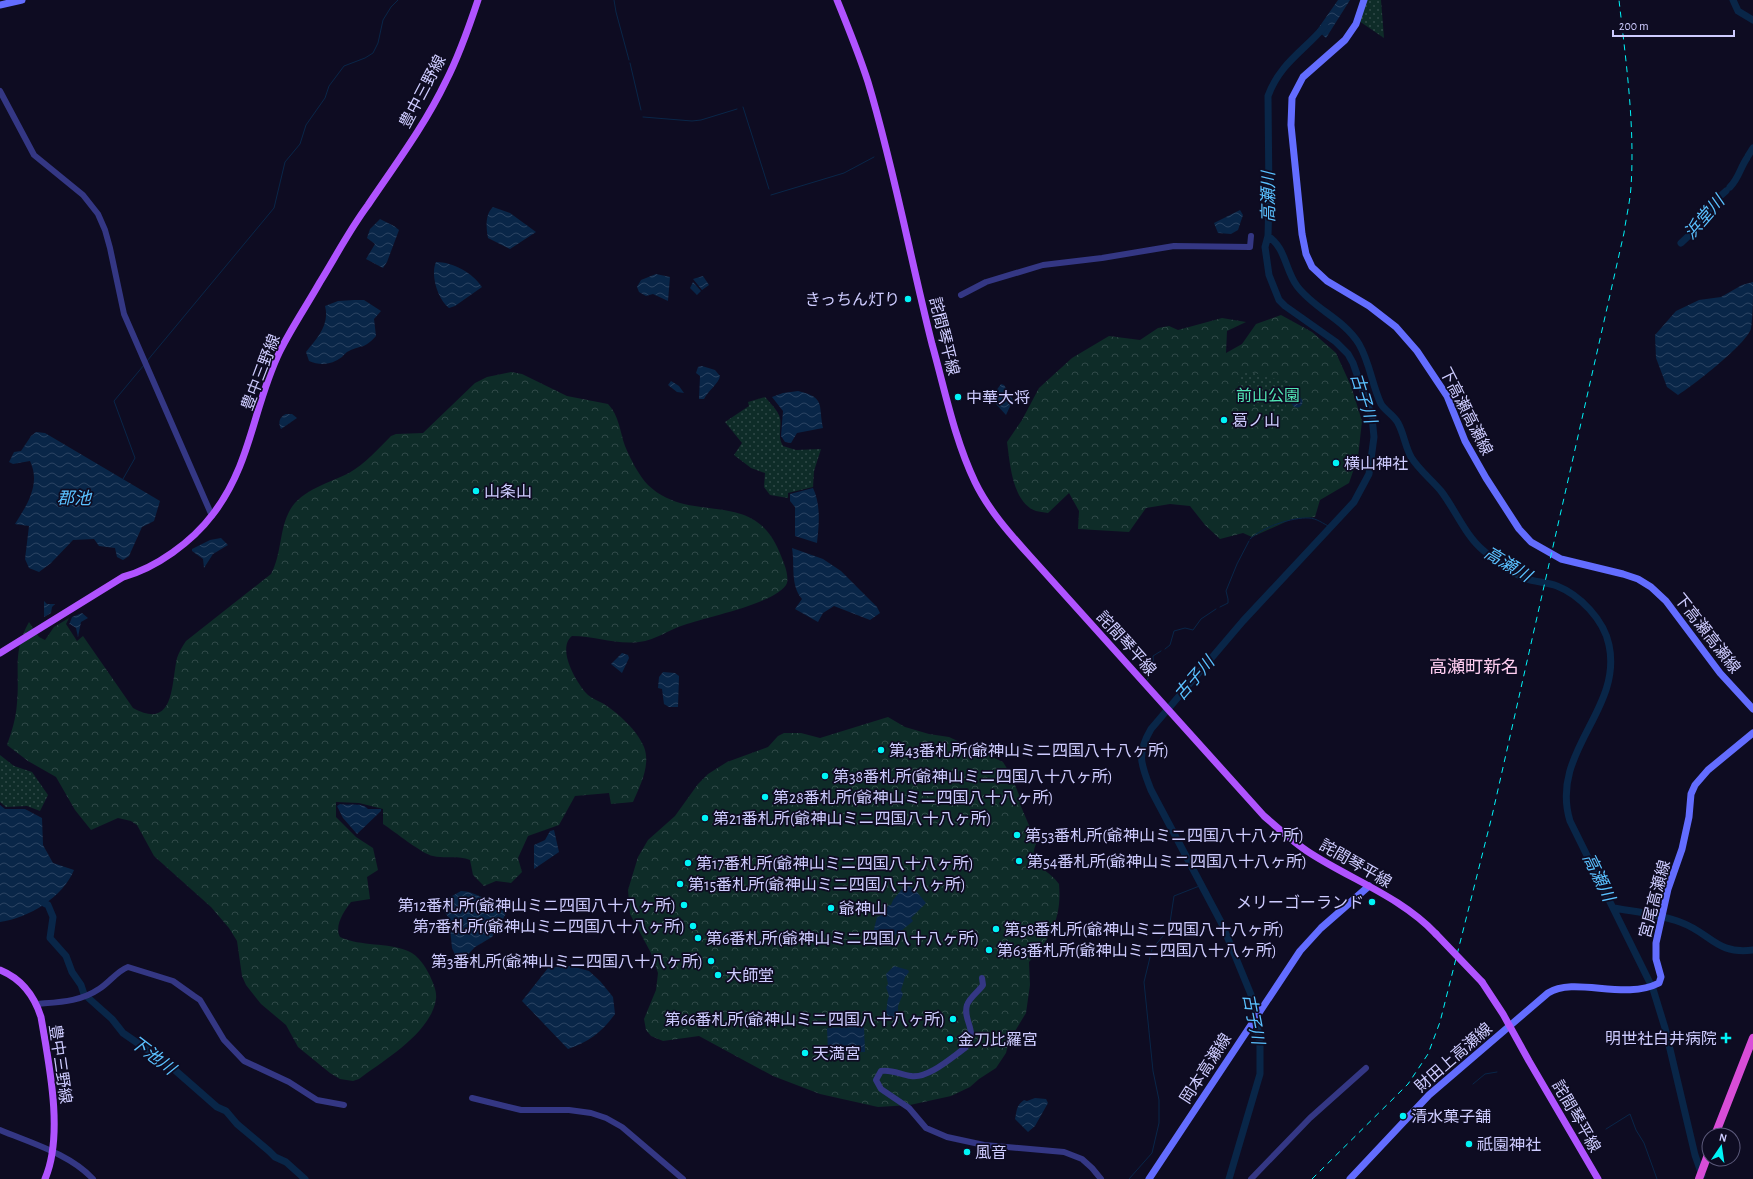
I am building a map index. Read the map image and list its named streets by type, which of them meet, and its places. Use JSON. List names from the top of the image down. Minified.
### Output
{"streets":{"main road":["豊中三野線","詫間琴平線","下高瀬高瀬線","宮尾高瀬線","財田上高瀬線","岡本高瀬線"]},"crossings":[["詫間琴平線","宮尾高瀬線"],["詫間琴平線","財田上高瀬線"],["詫間琴平線","岡本高瀬線"],["宮尾高瀬線","財田上高瀬線"]],"districts":["高瀬町新名"],"water":["高瀬川","浜堂川","古子川","郡池","下池川"],"parks":["前山公園"],"places":{"other":["きっちん灯り","中華大将","葛ノ山","横山神社","山条山","第43番札所(爺神山ミニ四国八十八ヶ所)","第38番札所(爺神山ミニ四国八十八ヶ所)","第28番札所(爺神山ミニ四国八十八ヶ所)","第21番札所(爺神山ミニ四国八十八ヶ所)","第53番札所(爺神山ミニ四国八十八ヶ所)","第54番札所(爺神山ミニ四国八十八ヶ所)","第17番札所(爺神山ミニ四国八十八ヶ所)","第15番札所(爺神山ミニ四国八十八ヶ所)","メリーゴーランド","第12番札所(爺神山ミニ四国八十八ヶ所)","爺神山","第7番札所(爺神山ミニ四国八十八ヶ所)","第58番札所(爺神山ミニ四国八十八ヶ所)","第6番札所(爺神山ミニ四国八十八ヶ所)","第63番札所(爺神山ミニ四国八十八ヶ所)","第3番札所(爺神山ミニ四国八十八ヶ所)","大師堂","第66番札所(爺神山ミニ四国八十八ヶ所)","金刀比羅宮","天満宮","清水菓子舗","祇園神社","風音"],"health":["明世社白井病院"]},"scale_bar":"200 m","north":"top"}
